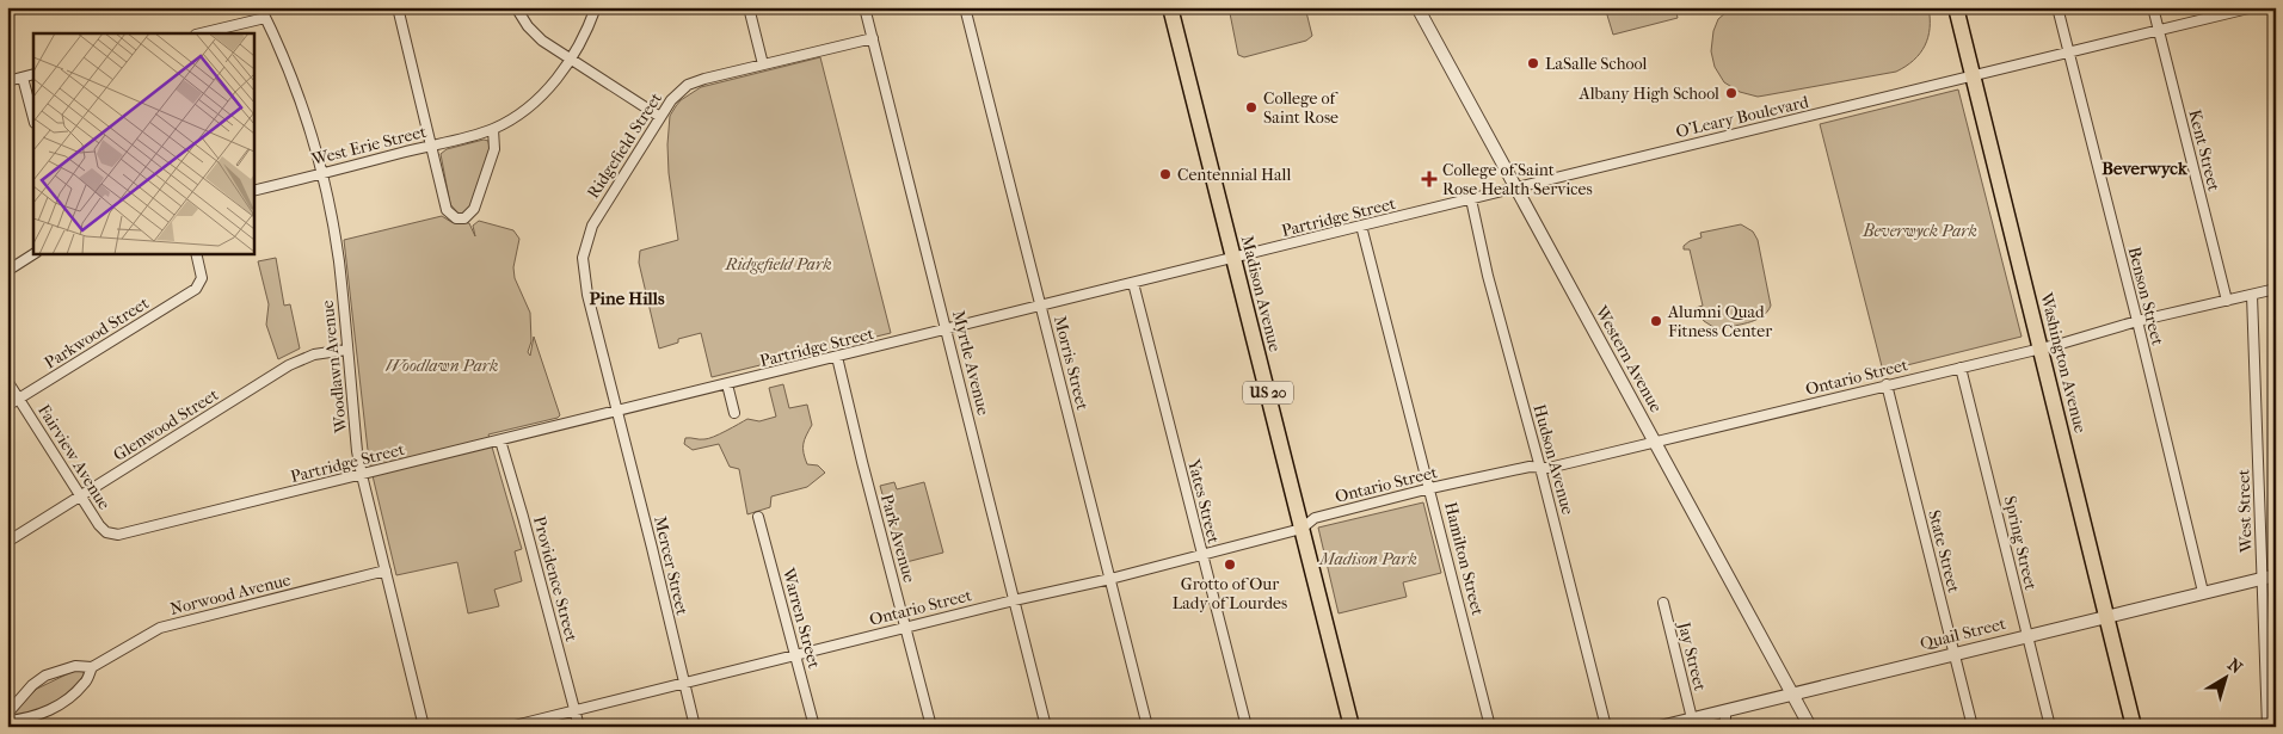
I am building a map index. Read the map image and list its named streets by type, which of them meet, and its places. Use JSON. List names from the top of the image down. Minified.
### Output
{"streets":{"main road":["Madison Avenue","Washington Avenue","US 20"],"street":["O'Leary Boulevard","West Erie Street","Ridgefield Street","Kent Street","Partridge Street","Benson Street","Parkwood Street","Western Avenue","Myrtle Avenue","Morris Street","Woodlawn Avenue","Ontario Street","Glenwood Street","Fairview Avenue","Hudson Avenue","Yates Street","West Street","Park Avenue","Spring Street","State Street","Hamilton Street","Mercer Street","Providence Street","Norwood Avenue","Warren Street","Quail Street","Jay Street"]},"crossings":[["O'Leary Boulevard","Partridge Street"],["O'Leary Boulevard","Western Avenue"],["O'Leary Boulevard","Washington Avenue"],["West Erie Street","Woodlawn Avenue"],["Ridgefield Street","Partridge Street"],["Ridgefield Street","Myrtle Avenue"],["Ridgefield Street","Mercer Street"],["Kent Street","Ontario Street"],["Partridge Street","Madison Avenue"],["Partridge Street","Western Avenue"],["Partridge Street","Myrtle Avenue"],["Partridge Street","Morris Street"],["Partridge Street","Woodlawn Avenue"],["Partridge Street","Fairview Avenue"],["Partridge Street","Hudson Avenue"],["Partridge Street","Yates Street"],["Partridge Street","Park Avenue"],["Partridge Street","Hamilton Street"],["Partridge Street","Mercer Street"],["Partridge Street","Providence Street"],["Madison Avenue","Ontario Street"],["Benson Street","Ontario Street"],["Benson Street","Quail Street"],["Parkwood Street","Fairview Avenue"],["Western Avenue","Ontario Street"],["Western Avenue","Quail Street"],["Myrtle Avenue","Ontario Street"],["Morris Street","Ontario Street"],["Washington Avenue","Ontario Street"],["Washington Avenue","Quail Street"],["Woodlawn Avenue","Glenwood Street"],["Woodlawn Avenue","Norwood Avenue"],["Ontario Street","Hudson Avenue"],["Ontario Street","Yates Street"],["Ontario Street","West Street"],["Ontario Street","Park Avenue"],["Ontario Street","Spring Street"],["Ontario Street","State Street"],["Ontario Street","Hamilton Street"],["Ontario Street","Mercer Street"],["Ontario Street","Providence Street"],["Ontario Street","Warren Street"],["Glenwood Street","Fairview Avenue"],["West Street","Quail Street"],["Spring Street","Quail Street"],["State Street","Quail Street"],["Quail Street","Jay Street"]],"districts":["Beverwyck","Pine Hills"],"parks":["Beverwyck Park","Ridgefield Park","Woodlawn Park","Madison Park"],"places":{"other":["LaSalle School","Albany High School","College of Saint Rose","Centennial Hall","Alumni Quad Fitness Center","Grotto of Our Lady of Lourdes"],"health":["College of Saint Rose Health Services"]},"north":"top right"}
